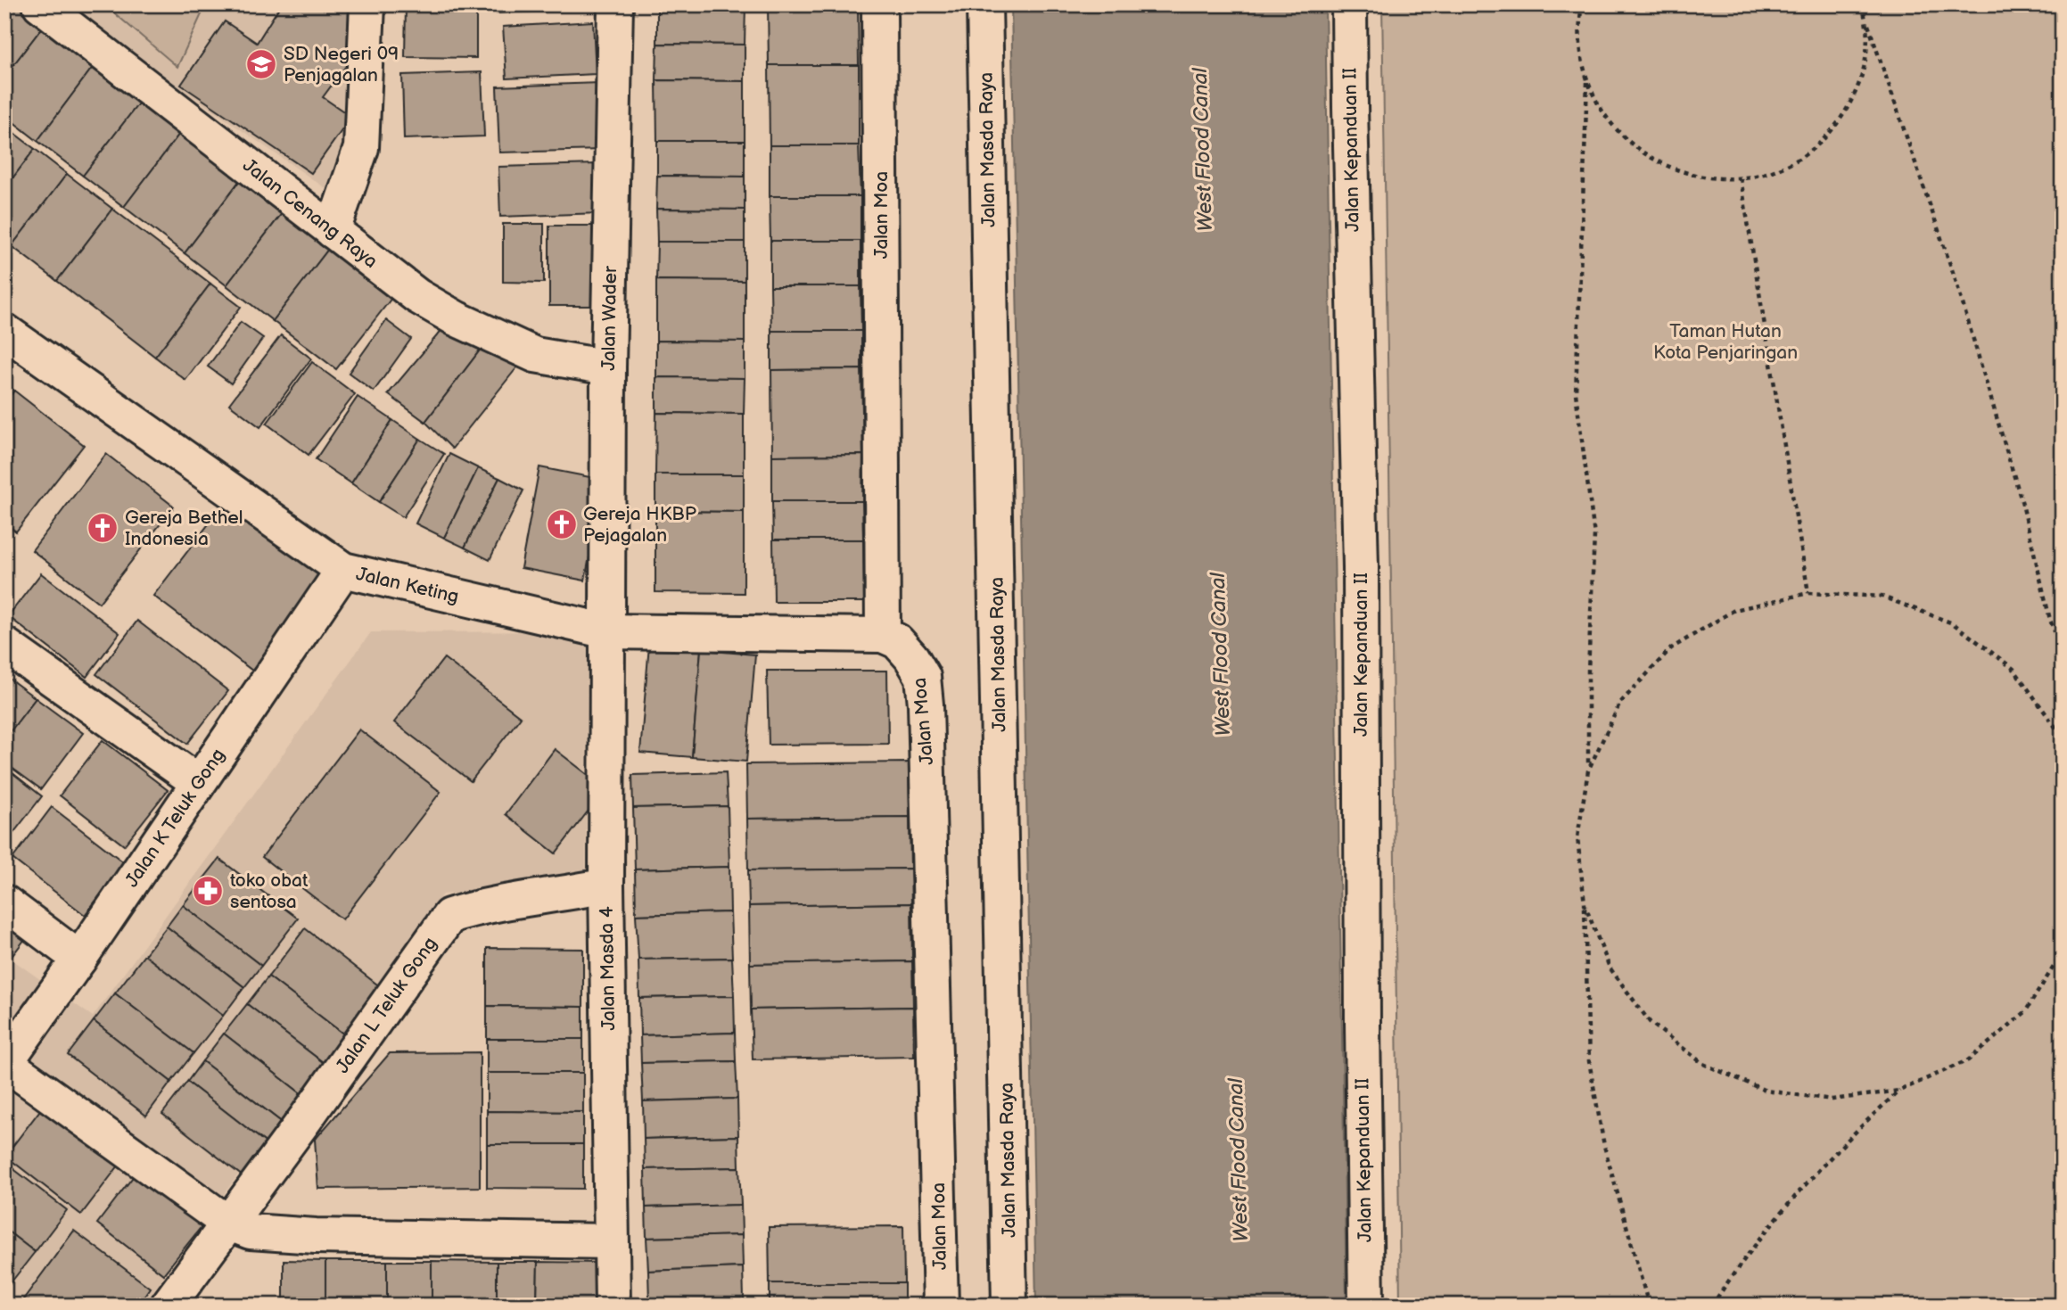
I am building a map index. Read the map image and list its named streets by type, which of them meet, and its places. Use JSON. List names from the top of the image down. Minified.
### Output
{"streets":{"street":["Jalan Masda Raya","Jalan Kepanduan II","Jalan Cenang Raya","Jalan Moa","Jalan Wader","Jalan Keting","Jalan K Teluk Gong","Jalan Masda 4","Jalan L Teluk Gong"]},"crossings":[["Jalan Cenang Raya","Jalan Wader"],["Jalan Moa","Jalan Keting"],["Jalan Wader","Jalan Keting"],["Jalan Wader","Jalan Masda 4"],["Jalan Keting","Jalan K Teluk Gong"],["Jalan Keting","Jalan Masda 4"],["Jalan Masda 4","Jalan L Teluk Gong"]],"water":["West Flood Canal"],"parks":["Taman Hutan Kota Penjaringan"],"places":{"school or university":["SD Negeri 09 Penjagalan"],"church":["Gereja HKBP Pejagalan","Gereja Bethel Indonesia"],"pharmacy":["toko obat sentosa"]}}
